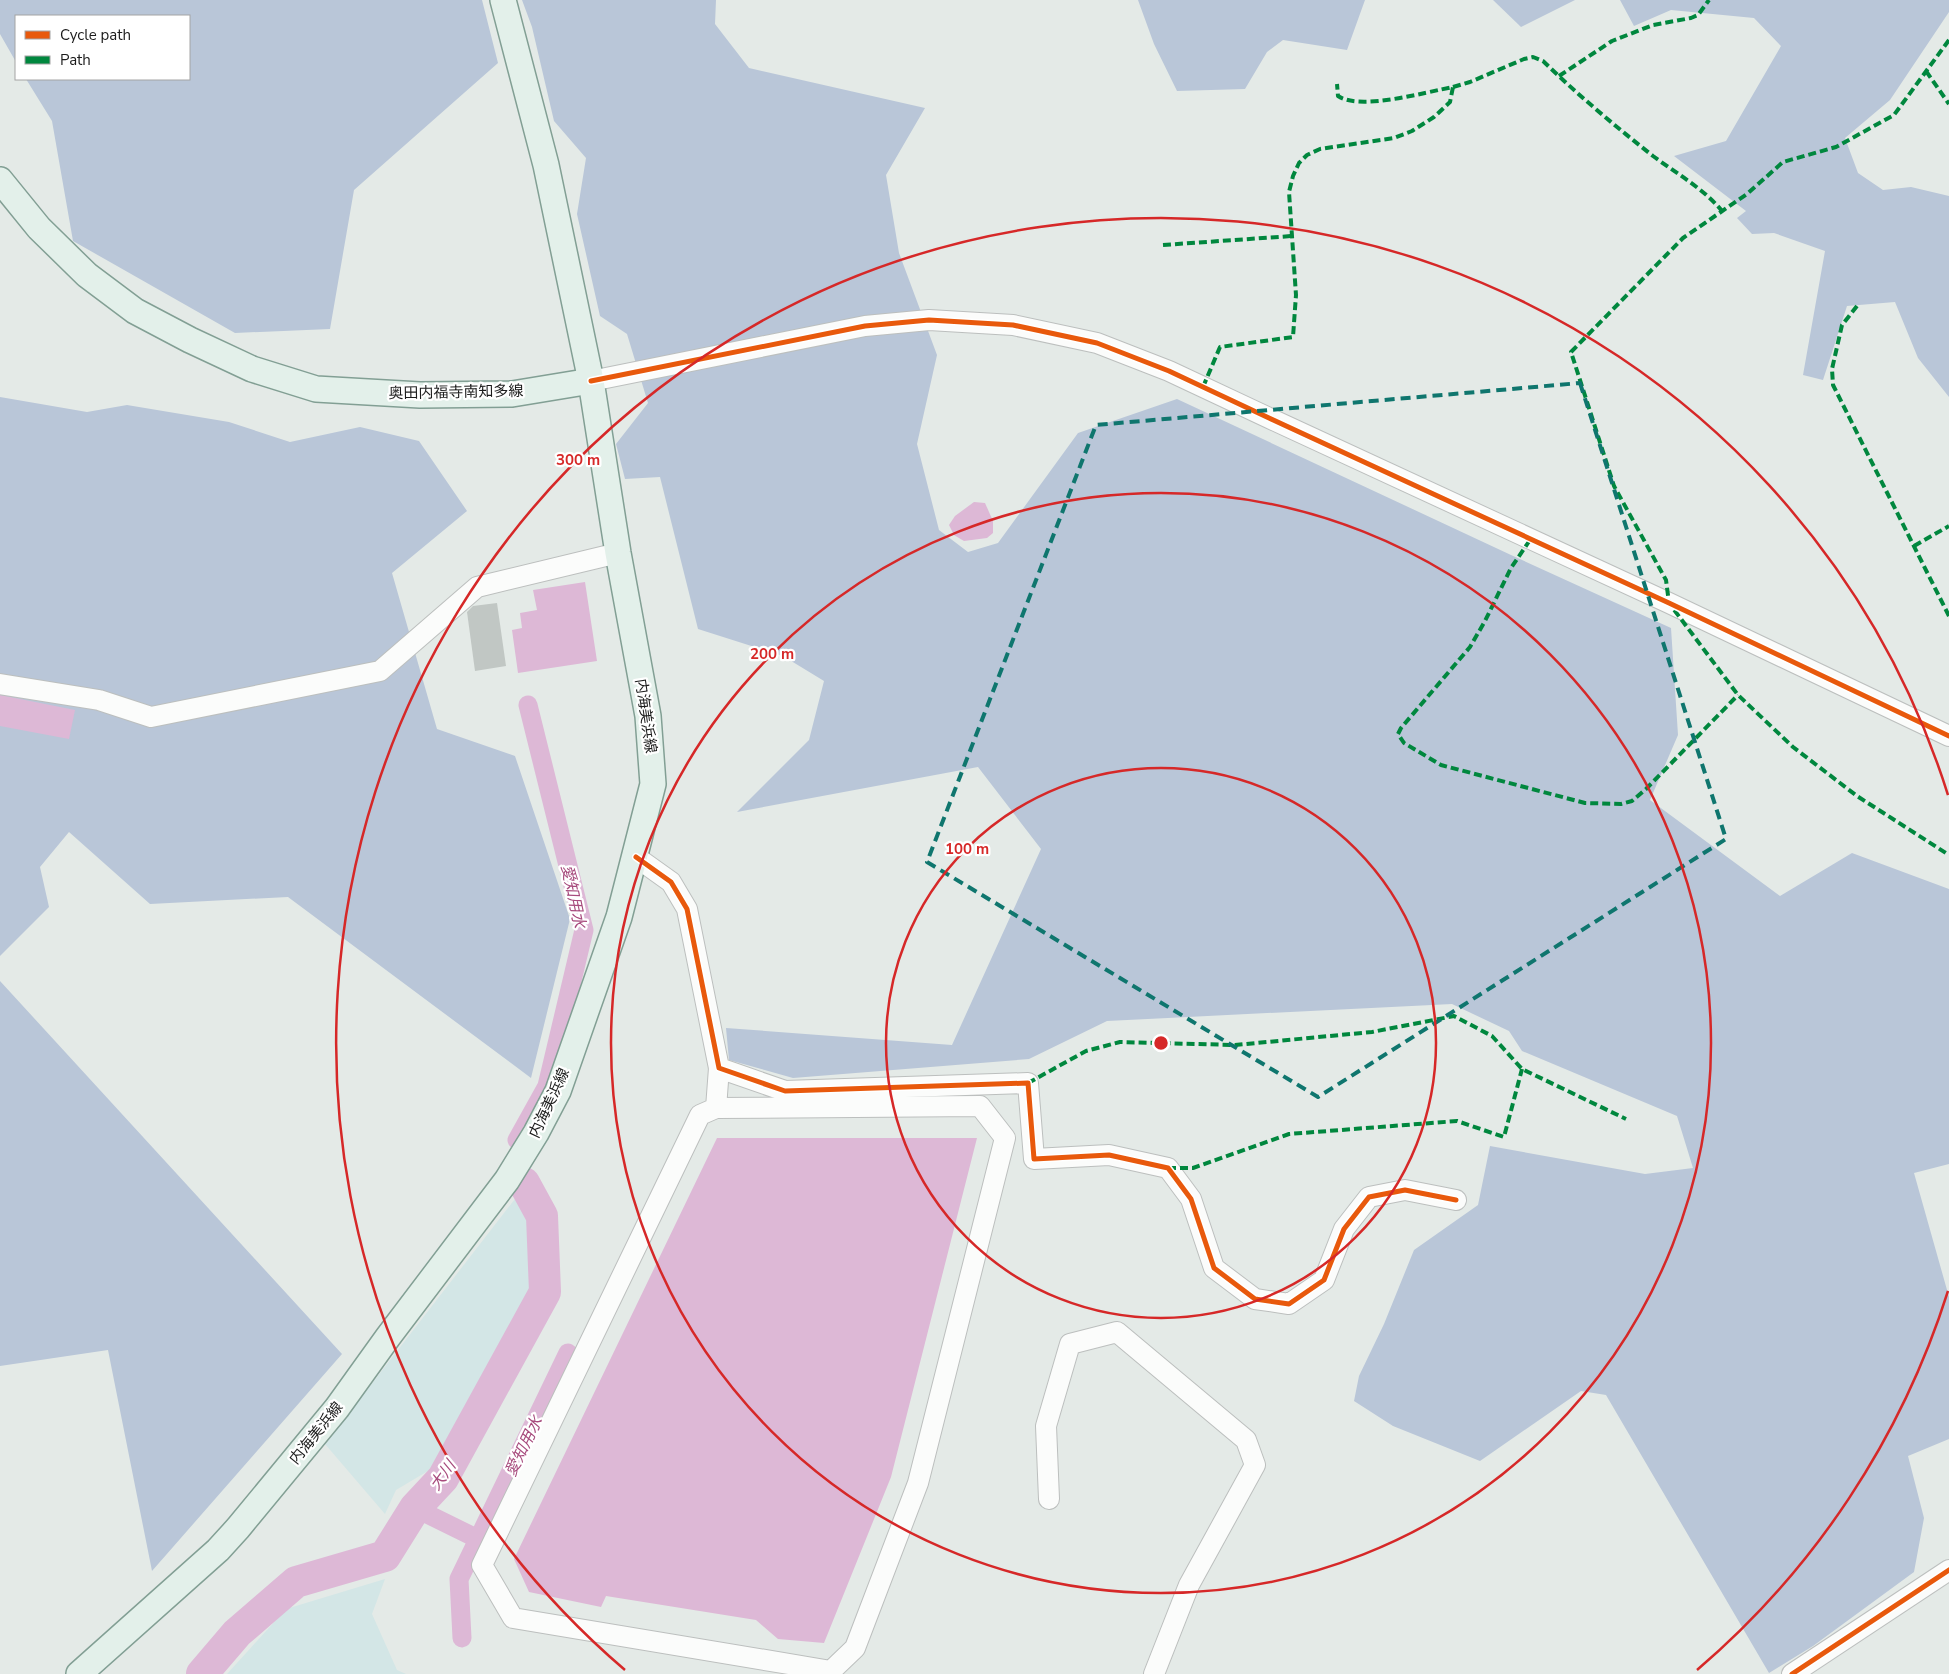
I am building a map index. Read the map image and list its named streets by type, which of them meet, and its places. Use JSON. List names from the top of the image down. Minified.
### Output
{"streets":{"main road":["奥田内福寺南知多線","内海美浜線"]},"crossings":[["奥田内福寺南知多線","内海美浜線"]],"water":["愛知用水","大川"],"legend":["Cycle path","Path"],"rings":["300 m","200 m","100 m"]}
